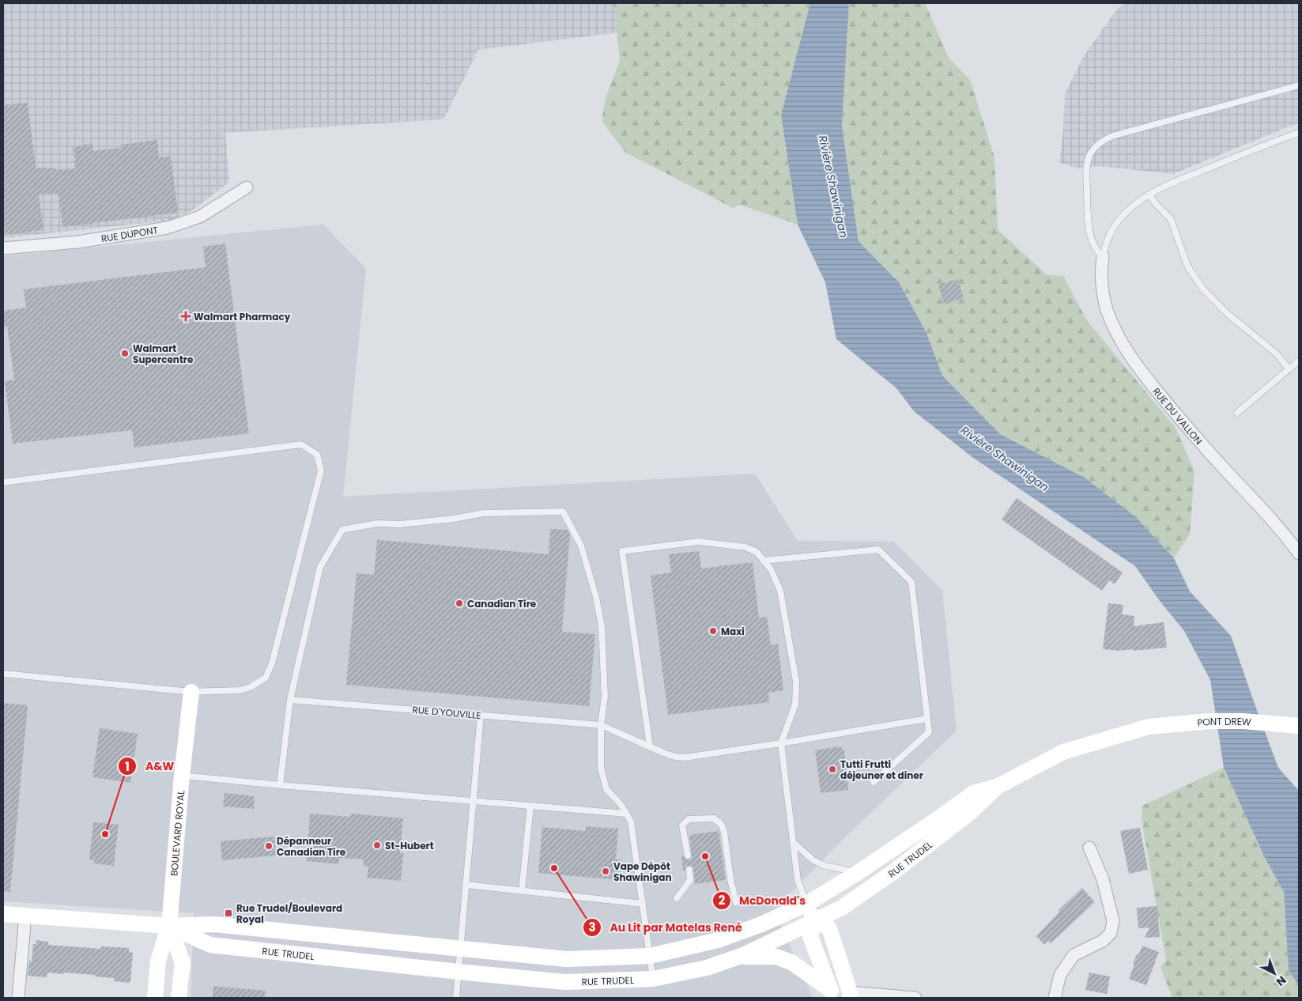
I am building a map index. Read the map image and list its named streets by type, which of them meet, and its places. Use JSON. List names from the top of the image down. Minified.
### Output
{"streets":{"main road":["PONT DREW","BOULEVARD ROYAL","RUE TRUDEL"],"street":["RUE DUPONT","RUE DU VALLON"],"lane":["RUE D'YOUVILLE"]},"crossings":[["PONT DREW","RUE TRUDEL"],["BOULEVARD ROYAL","RUE TRUDEL"]],"water":["Rivière Shawinigan"],"places":{"health":["Walmart Pharmacy"],"other":["Walmart Supercentre","Canadian Tire","Maxi","Tutti Frutti déjeuner et diner","A&W","St-Hubert","Dépanneur Canadian Tire","McDonald's","Au Lit par Matelas René","Vape Dépôt Shawinigan"],"transit":["Rue Trudel/Boulevard Royal"]},"north":"bottom right"}
